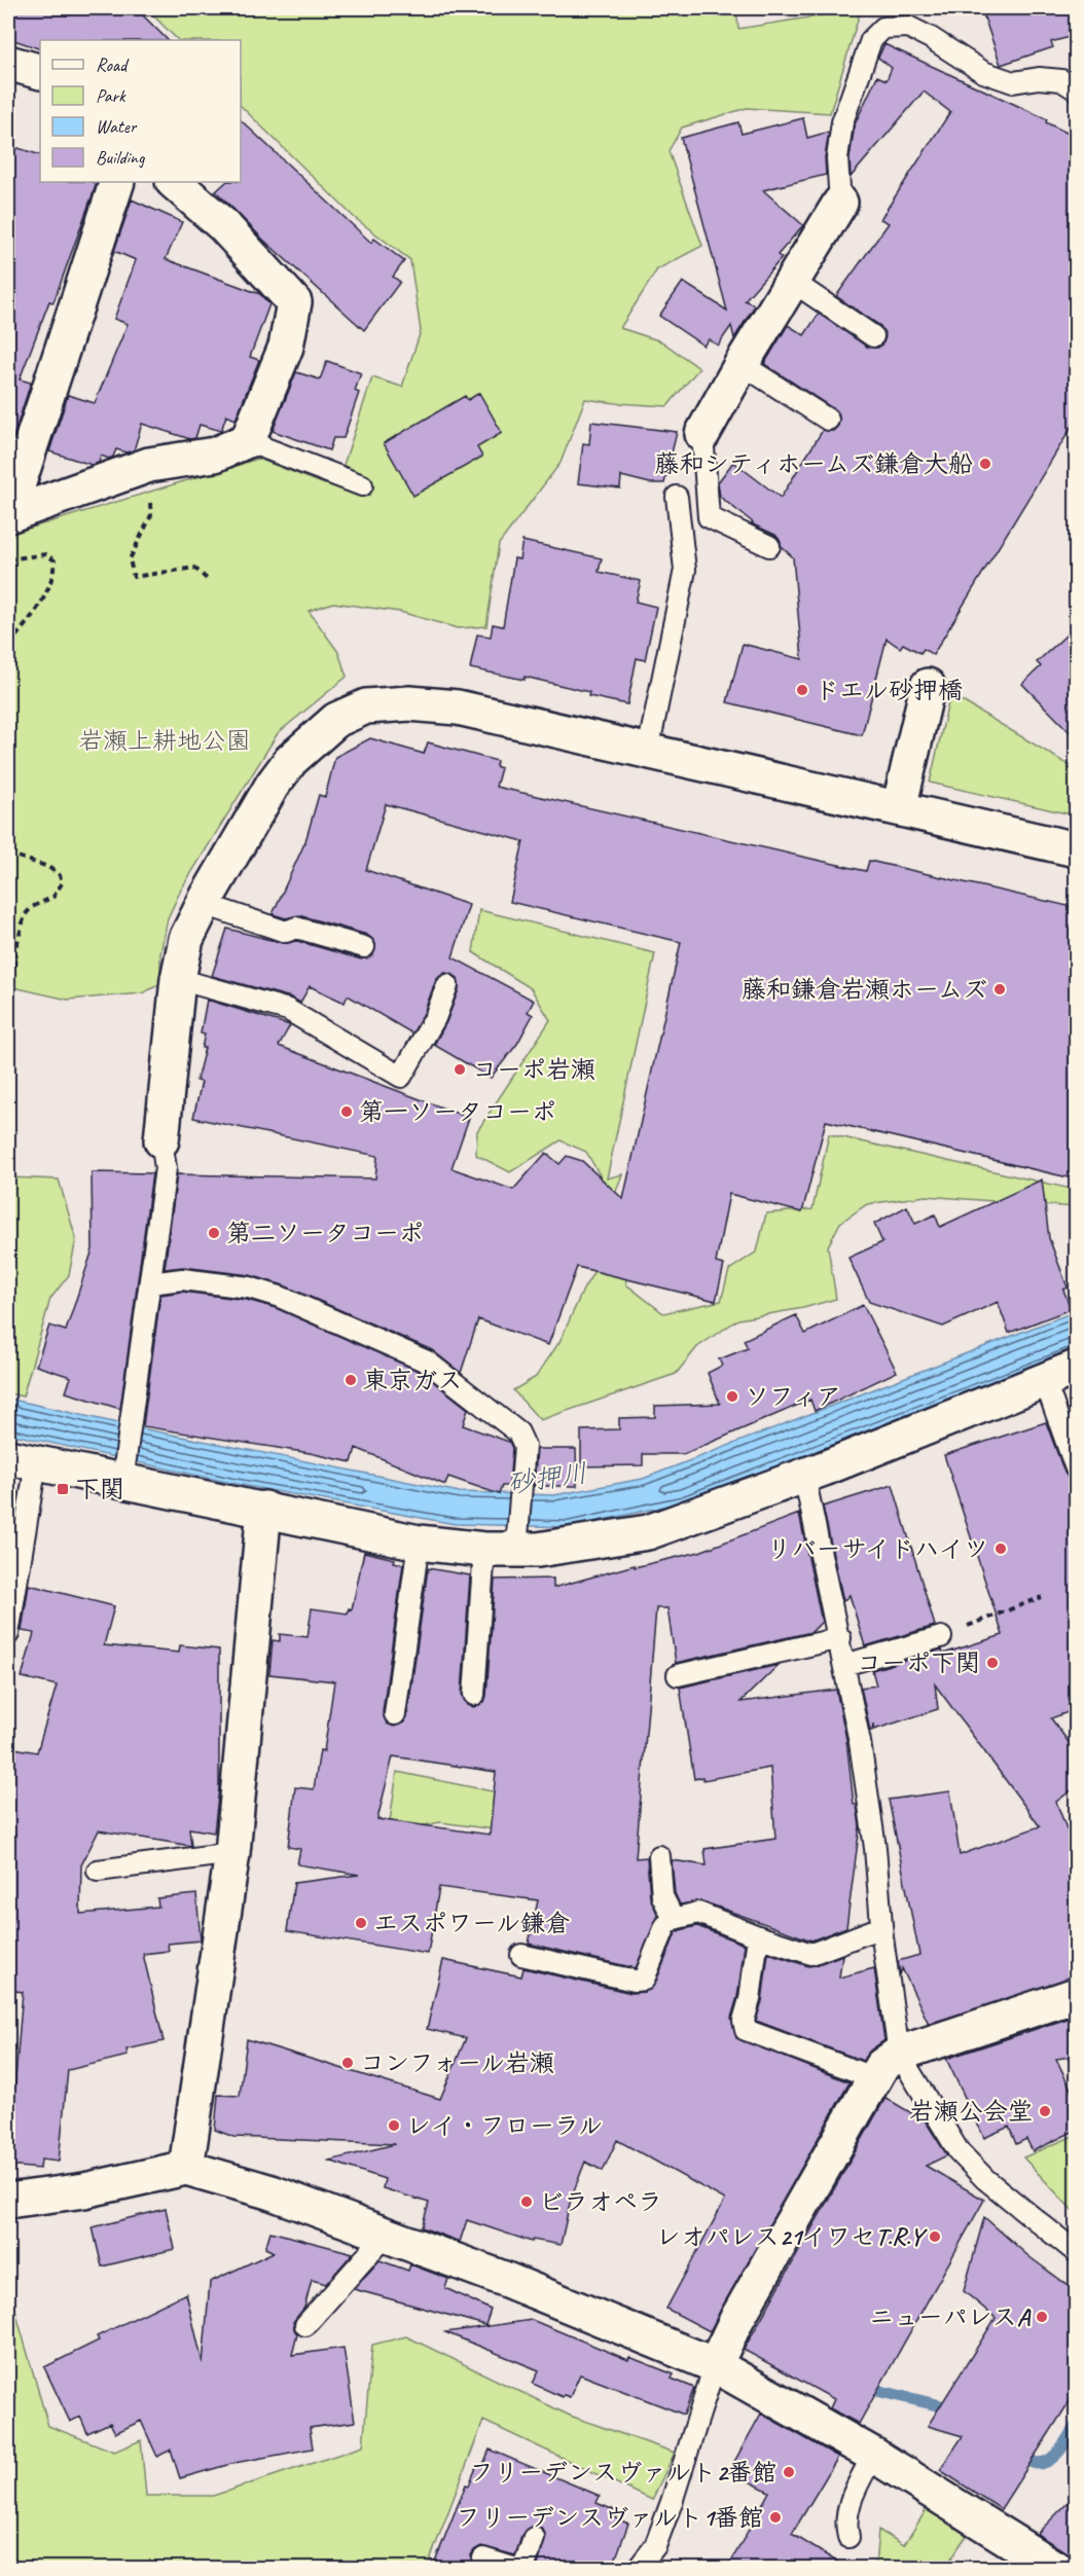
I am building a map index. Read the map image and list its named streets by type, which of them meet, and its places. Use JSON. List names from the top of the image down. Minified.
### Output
{"water":["砂押川"],"parks":["岩瀬上耕地公園"],"places":{"other":["藤和シティホームズ鎌倉大船","ドエル砂押橋","藤和鎌倉岩瀬ホームズ","コーポ岩瀬","第一ソータコーポ","第二ソータコーポ","東京ガス","ソフィア","リバーサイドハイツ","コーポ下関","エスポワール鎌倉","コンフォール岩瀬","岩瀬公会堂","レイ・フローラル","ビラオペラ","レオパレス21イワセT.R.Y","ニューパレスA","フリーデンスヴァルト2番館","フリーデンスヴァルト1番館"],"transit":["下関"]},"legend":["Road","Park","Water","Building"]}
